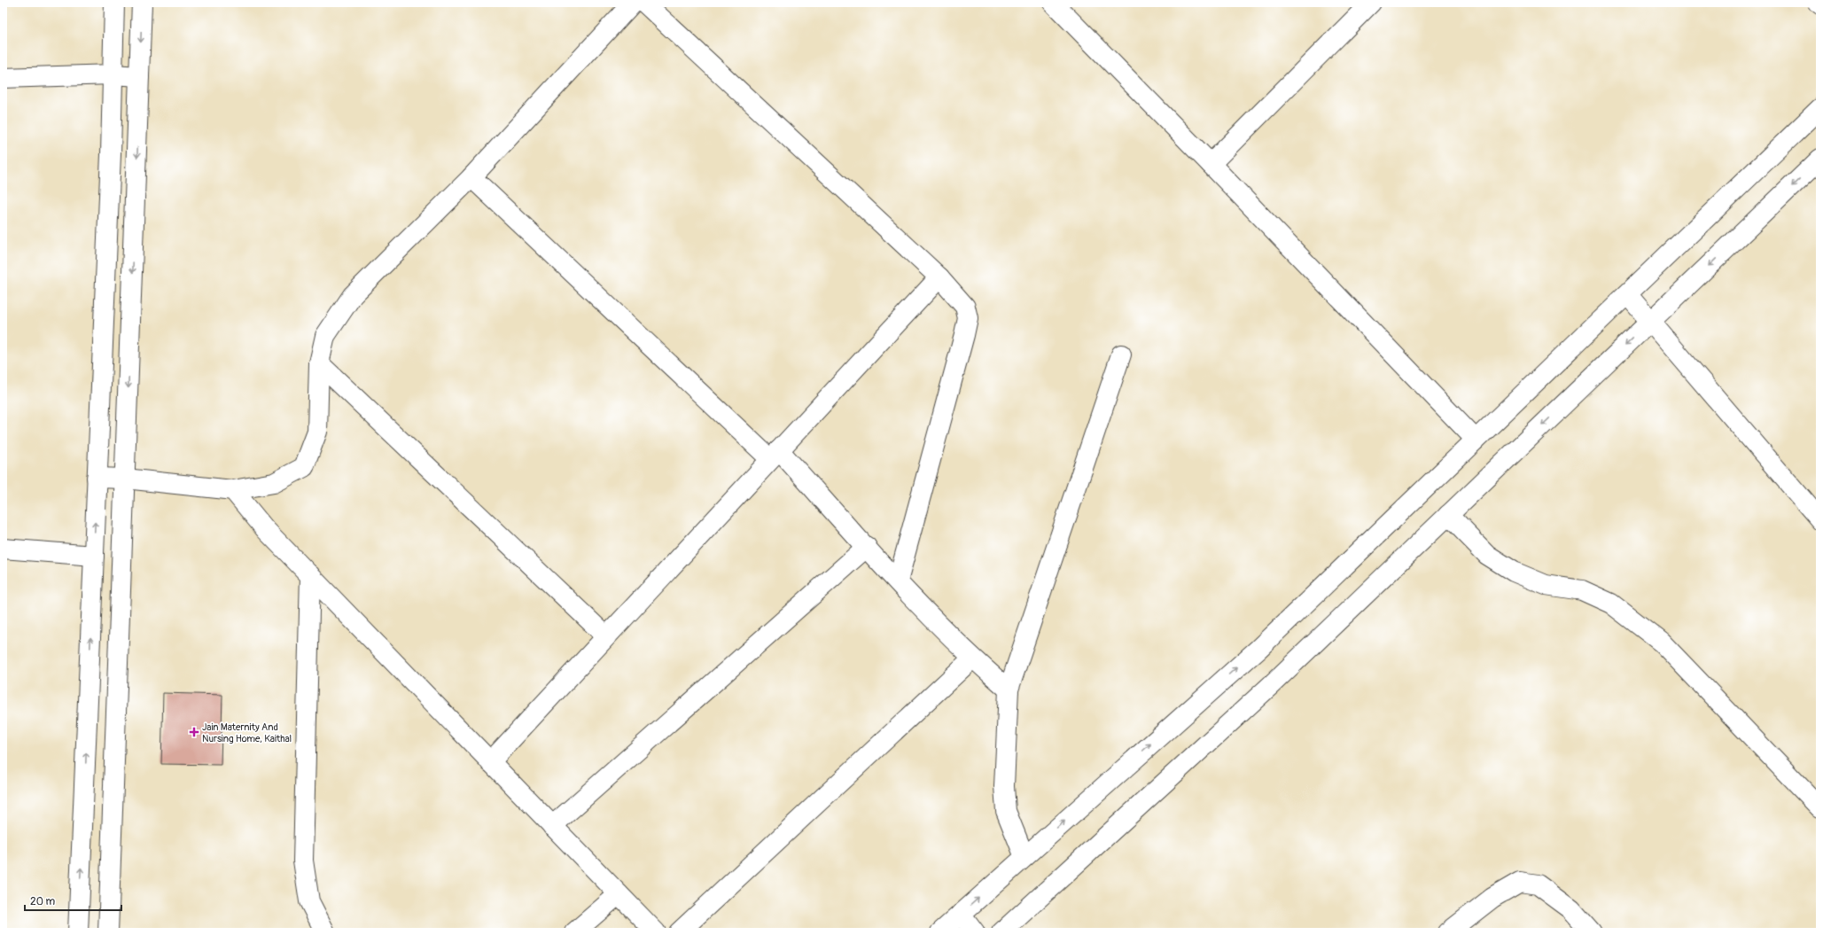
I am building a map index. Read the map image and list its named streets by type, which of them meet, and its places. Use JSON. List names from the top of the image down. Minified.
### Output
{"places":{"health":["Jain Maternity And Nursing Home, Kaithal"]},"scale_bar":"20 m"}
